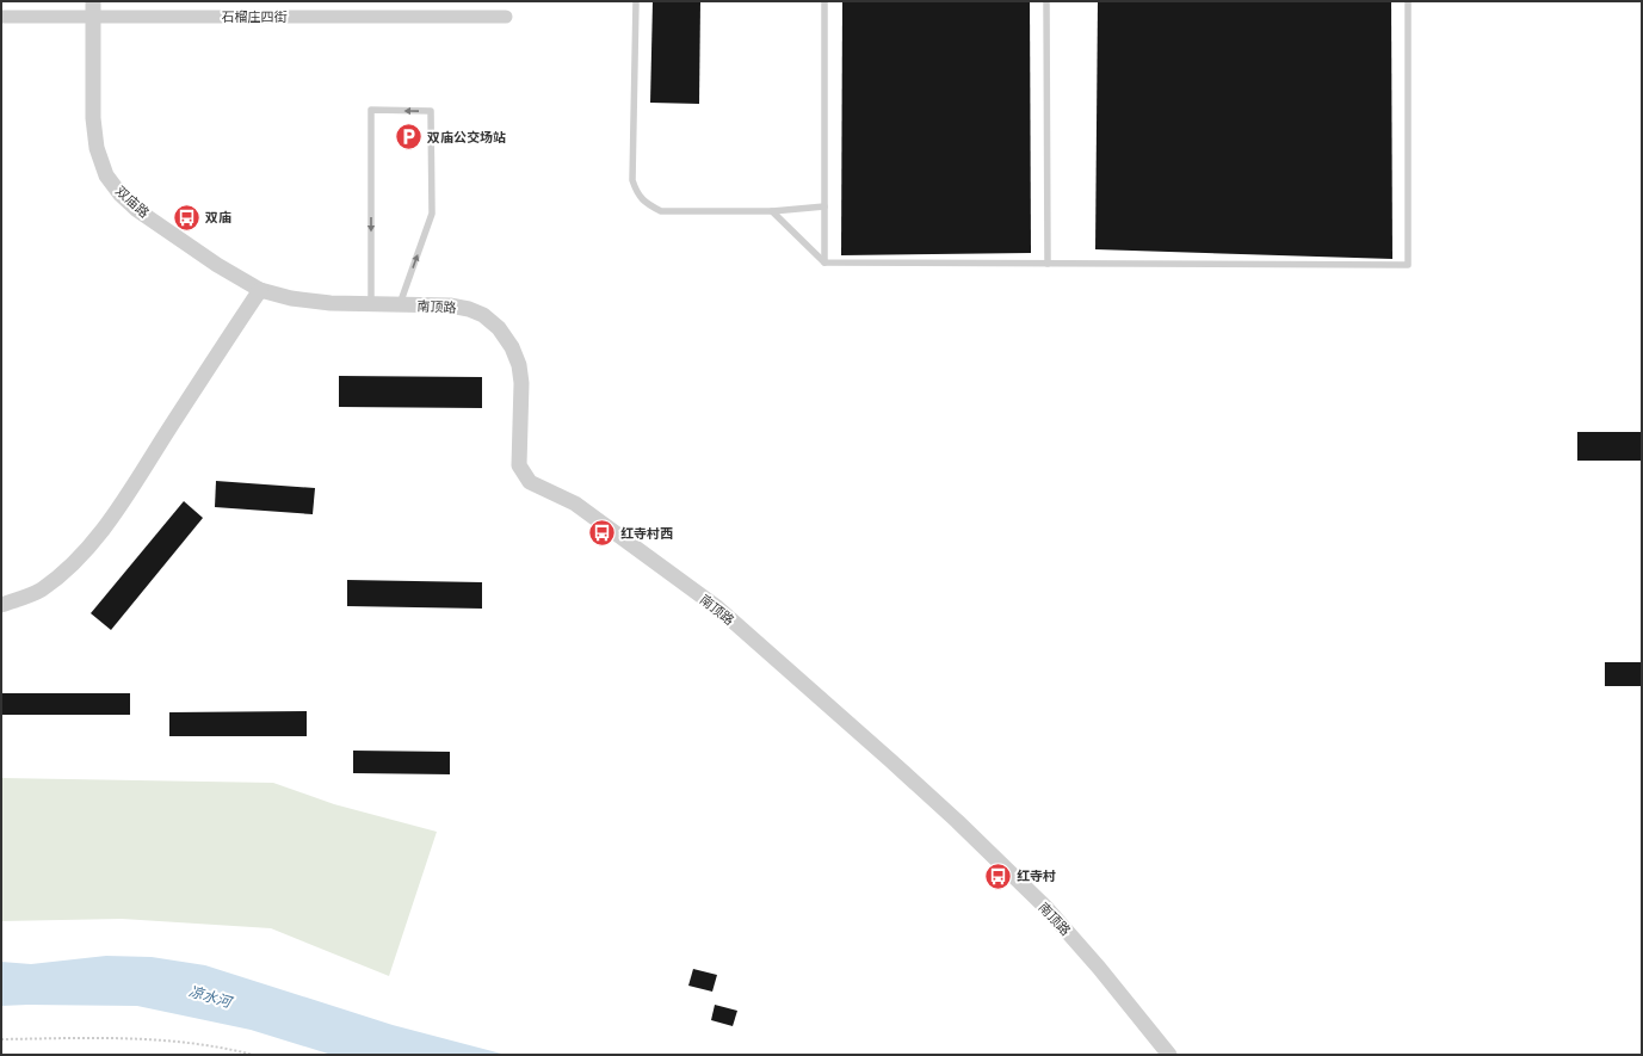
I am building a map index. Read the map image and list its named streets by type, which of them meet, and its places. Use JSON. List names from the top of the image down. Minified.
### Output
{"streets":{"street":["石榴庄四街","双庙路","南顶路"]},"crossings":[["石榴庄四街","双庙路"],["双庙路","南顶路"]],"water":["凉水河"],"places":{"parking":["双庙公交场站"],"bus stop":["双庙","红寺村西","红寺村"]}}
